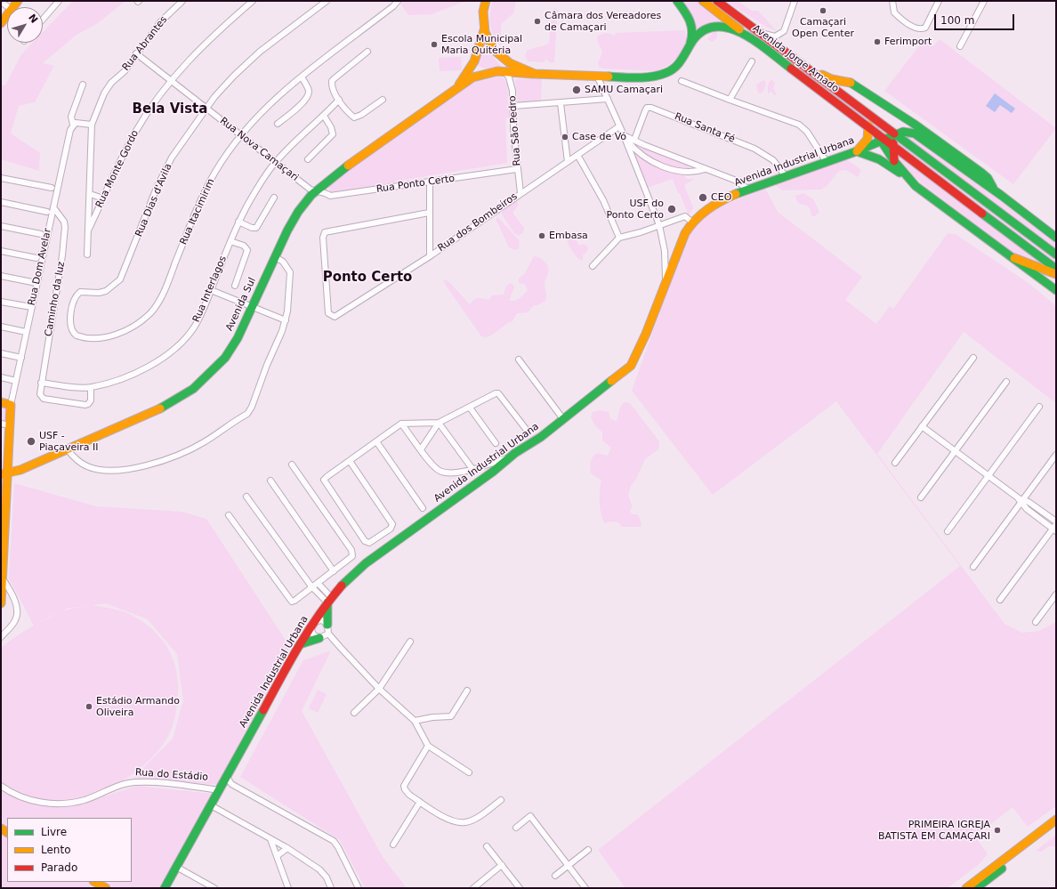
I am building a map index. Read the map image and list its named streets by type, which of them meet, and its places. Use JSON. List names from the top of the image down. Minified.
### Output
{"streets":{"street":["Rua Abrantes","Avenida Jorge Amado","Rua Santa Fé","Rua São Pedro","Rua Nova Camaçari","Avenida Industrial Urbana","Rua Monte Gordo","Rua Ponto Certo","Rua Dias d'Avila","Rua Itacimirim","Rua dos Bombeiros","Rua Dom Avelar","Rua Interlagos","Caminho da luz","Avenida Sul","Rua do Estádio"]},"crossings":[["Rua Abrantes","Rua Nova Camaçari"],["Rua Abrantes","Rua Monte Gordo"],["Avenida Jorge Amado","Avenida Industrial Urbana"],["Avenida Jorge Amado","Avenida Sul"],["Rua Santa Fé","Avenida Industrial Urbana"],["Rua São Pedro","Rua Ponto Certo"],["Rua São Pedro","Rua dos Bombeiros"],["Rua São Pedro","Avenida Sul"],["Rua Nova Camaçari","Rua Monte Gordo"],["Rua Nova Camaçari","Rua Ponto Certo"],["Rua Nova Camaçari","Rua Dias d'Avila"],["Rua Nova Camaçari","Rua Itacimirim"],["Rua Nova Camaçari","Rua Interlagos"],["Rua Nova Camaçari","Avenida Sul"],["Avenida Industrial Urbana","Rua do Estádio"],["Rua Ponto Certo","Avenida Sul"],["Rua Dias d'Avila","Rua Itacimirim"],["Rua Dom Avelar","Caminho da luz"],["Rua Interlagos","Caminho da luz"]],"districts":["Bela Vista","Ponto Certo"],"places":["Camaçari Open Center","Câmara dos Vereadores de Camaçari","Ferimport","Escola Municipal Maria Quitéria","SAMU Camaçari","Case de Vó","CEO","USF do Ponto Certo","Embasa","USF - Piaçaveira II","Estádio Armando Oliveira","PRIMEIRA IGREJA BATISTA EM CAMAÇARI"],"legend":["Livre","Lento","Parado"],"scale_bar":"100 m","north":"top right"}
